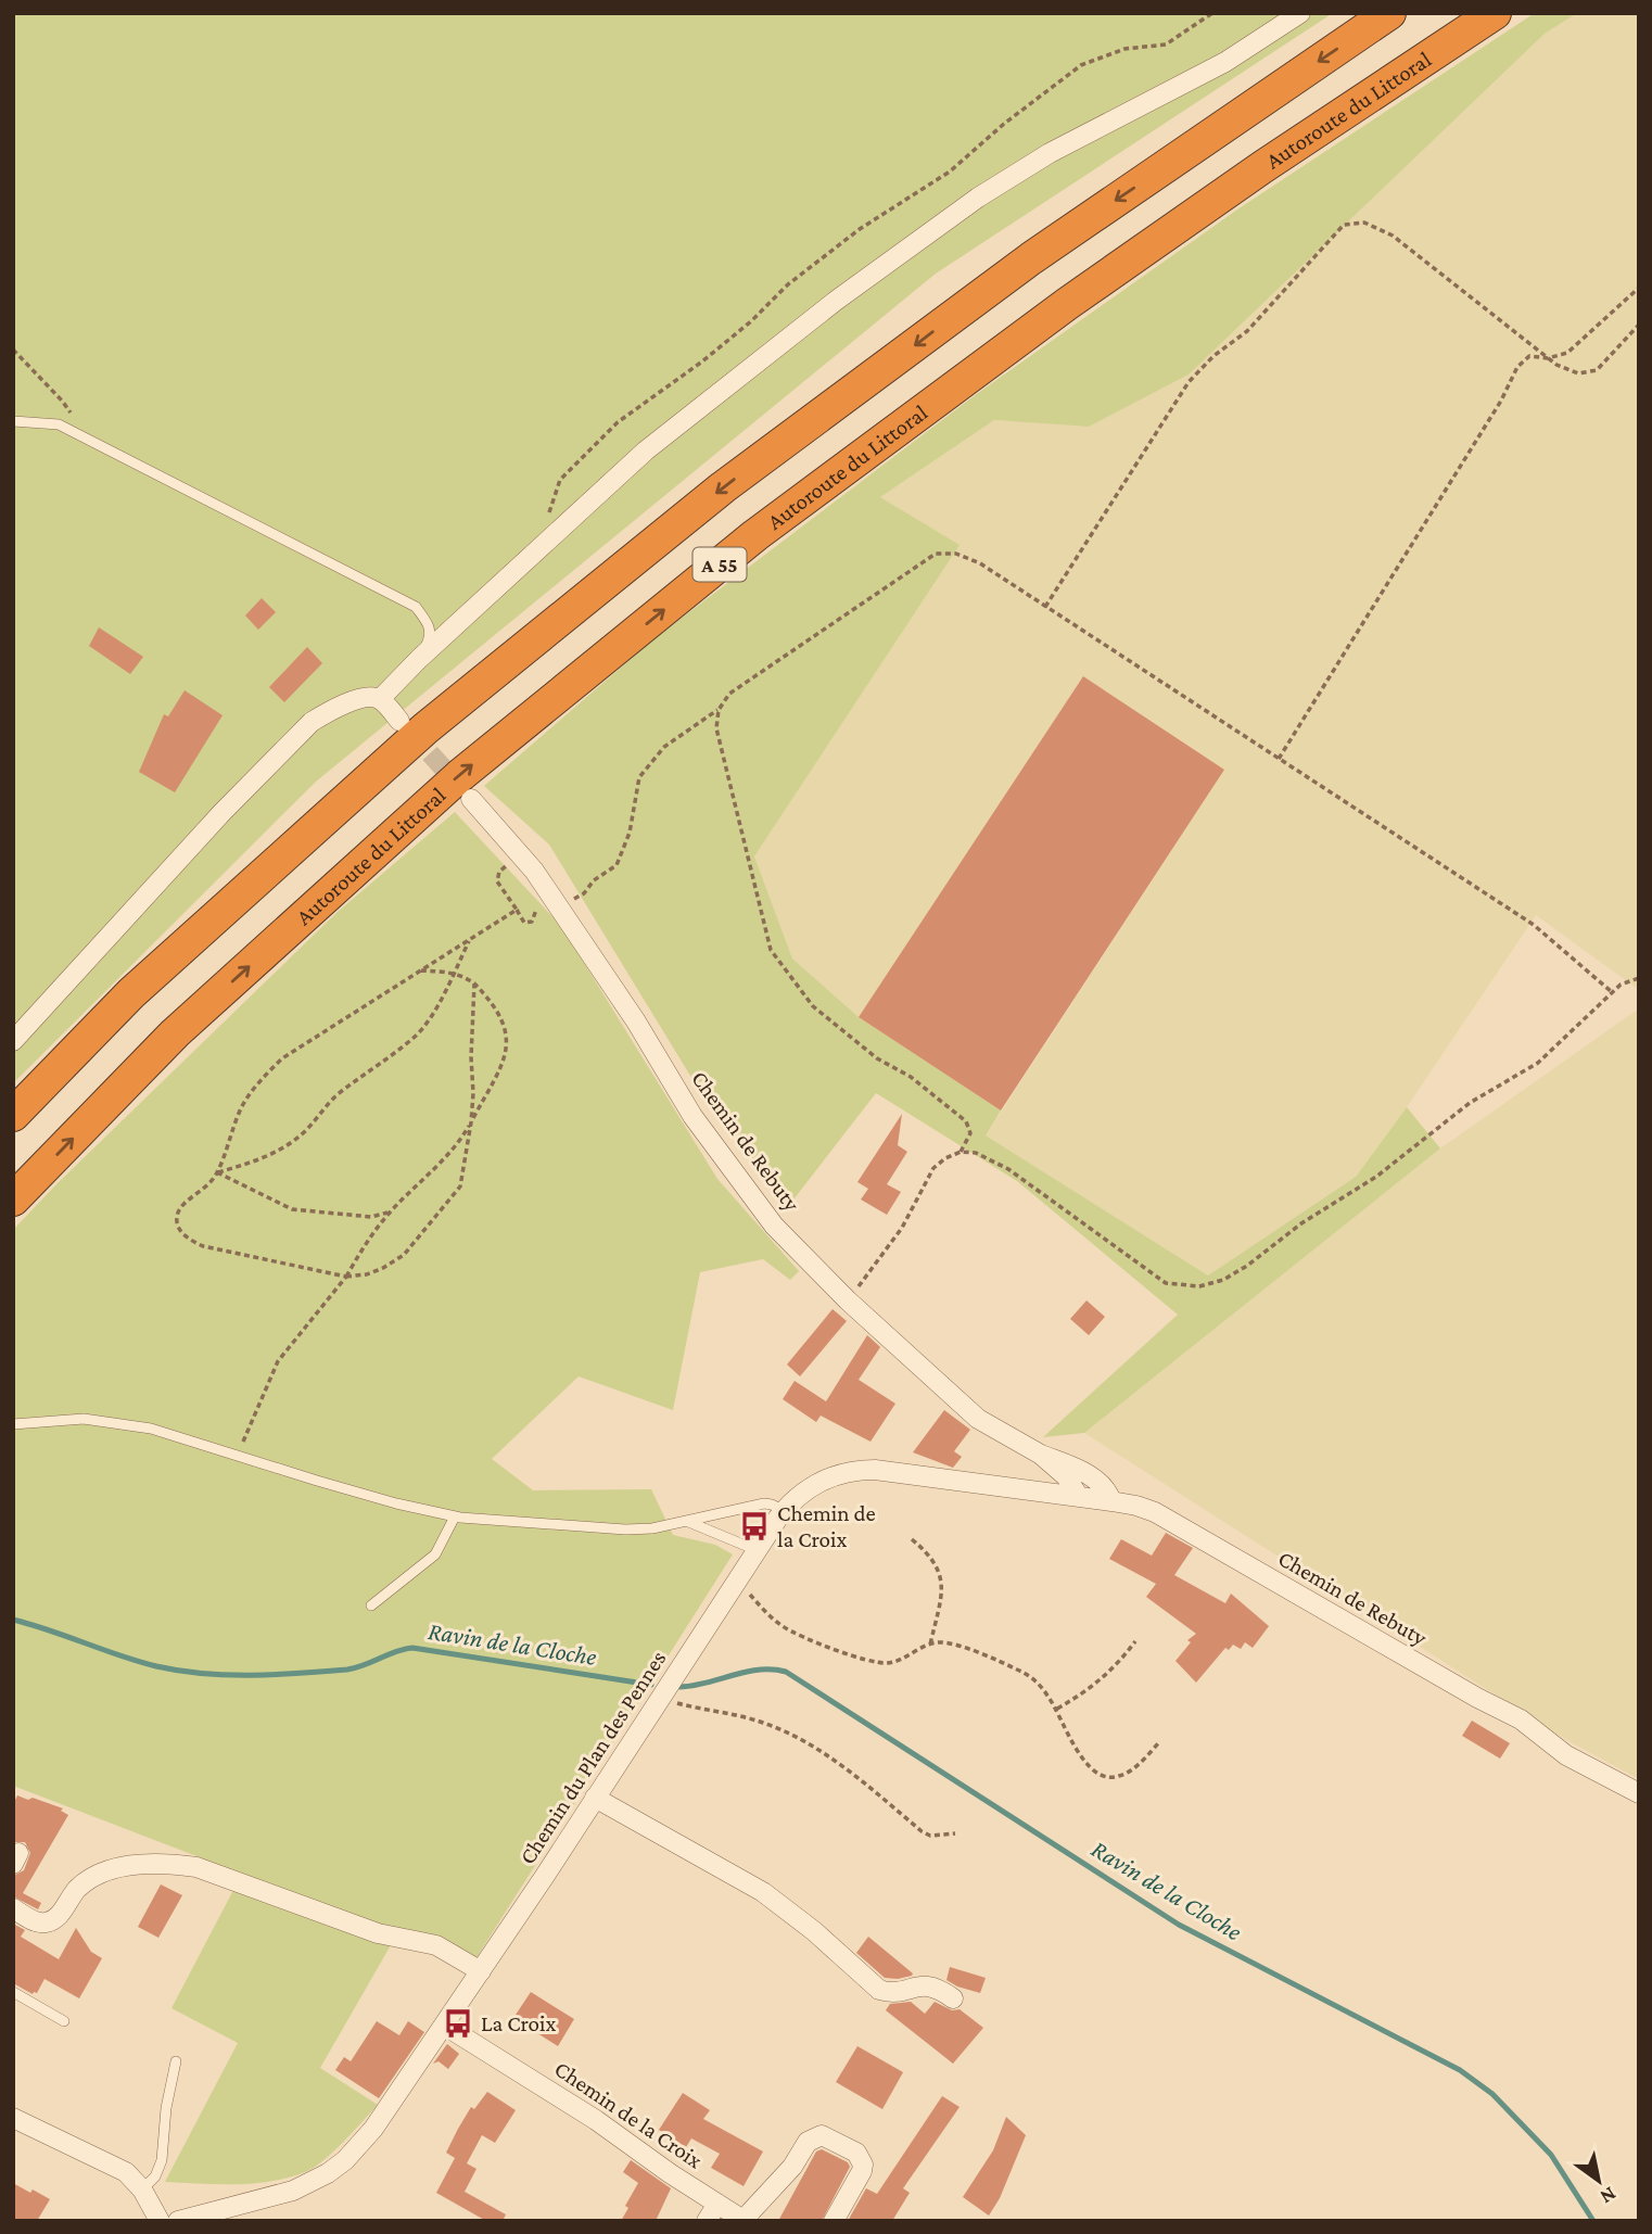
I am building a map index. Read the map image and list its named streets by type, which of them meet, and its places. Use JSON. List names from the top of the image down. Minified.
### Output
{"streets":{"highway":["Autoroute du Littoral","A 55"],"street":["Chemin de Rebuty","Chemin du Plan des Pennes","Chemin de la Croix"]},"crossings":[["Chemin de Rebuty","Chemin du Plan des Pennes"],["Chemin du Plan des Pennes","Chemin de la Croix"]],"water":["Ravin de la Cloche"],"places":{"bus stop":["Chemin de la Croix","La Croix"]},"north":"bottom right"}
